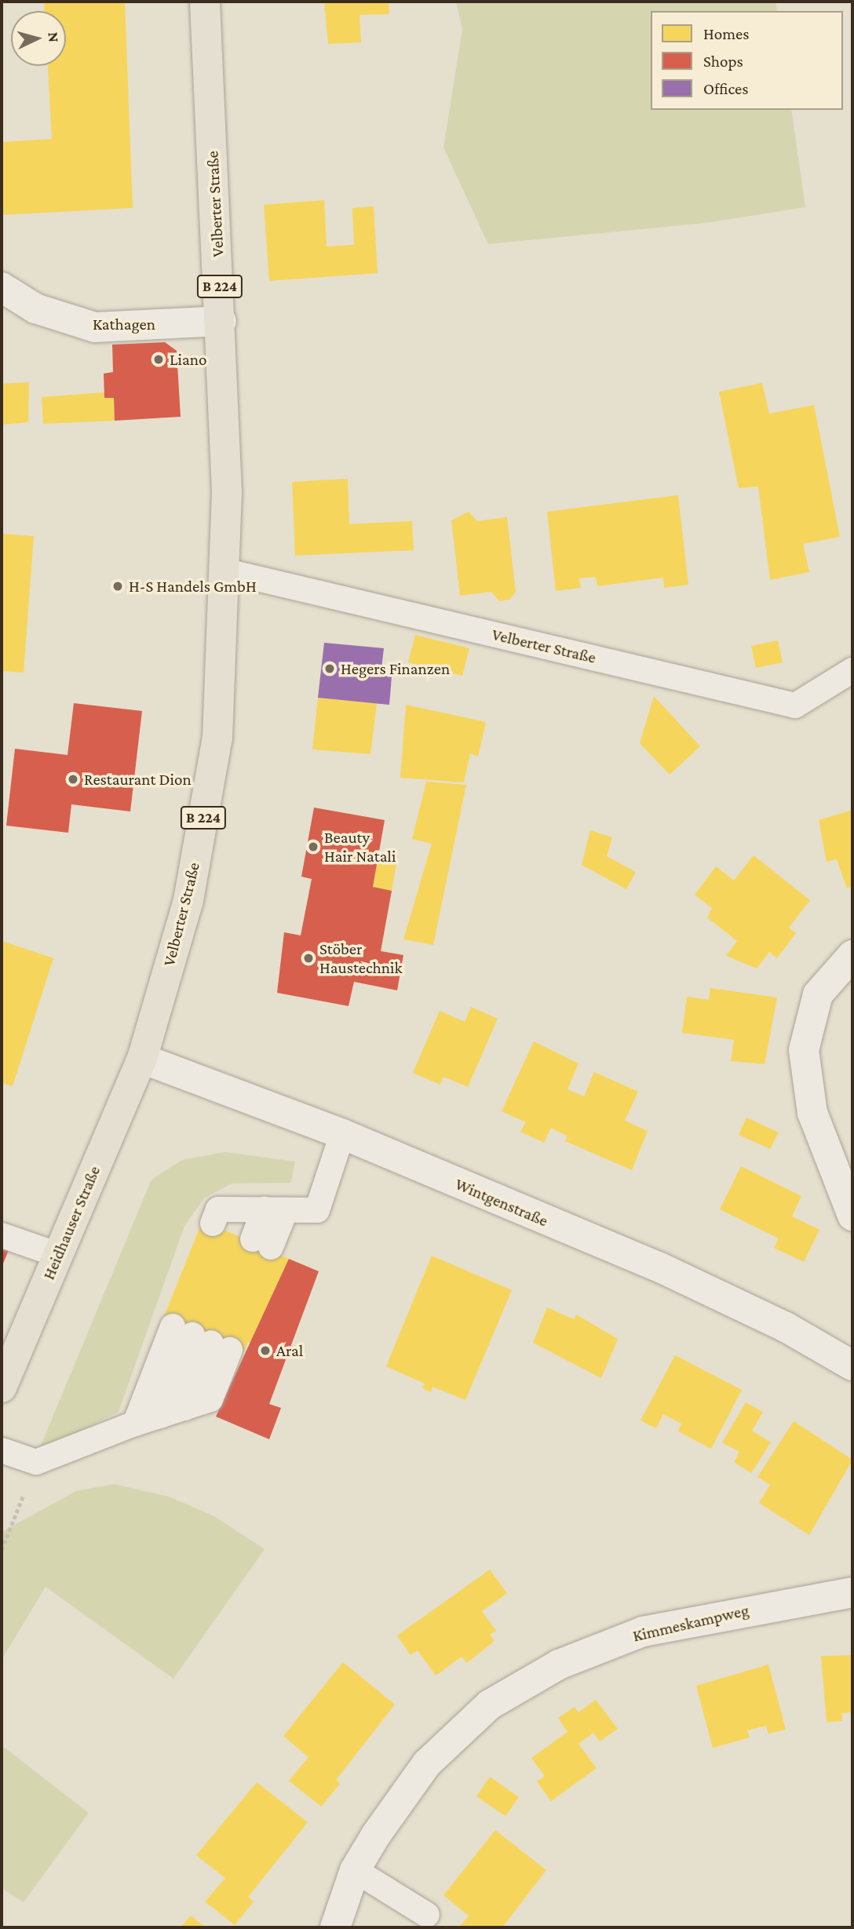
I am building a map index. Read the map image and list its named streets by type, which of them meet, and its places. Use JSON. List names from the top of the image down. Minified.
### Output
{"streets":{"main road":["Velberter Straße","B 224","Heidhauser Straße"],"street":["Kathagen","Wintgenstraße","Kimmeskampweg"]},"crossings":[["Velberter Straße","Kathagen"],["Velberter Straße","Wintgenstraße"],["Velberter Straße","Heidhauser Straße"],["Wintgenstraße","Heidhauser Straße"]],"places":["Liano","H-S Handels GmbH","Hegers Finanzen","Restaurant Dion","Beauty Hair Natali","Stöber Haustechnik","Aral"],"legend":["Homes","Shops","Offices"],"north":"right"}
